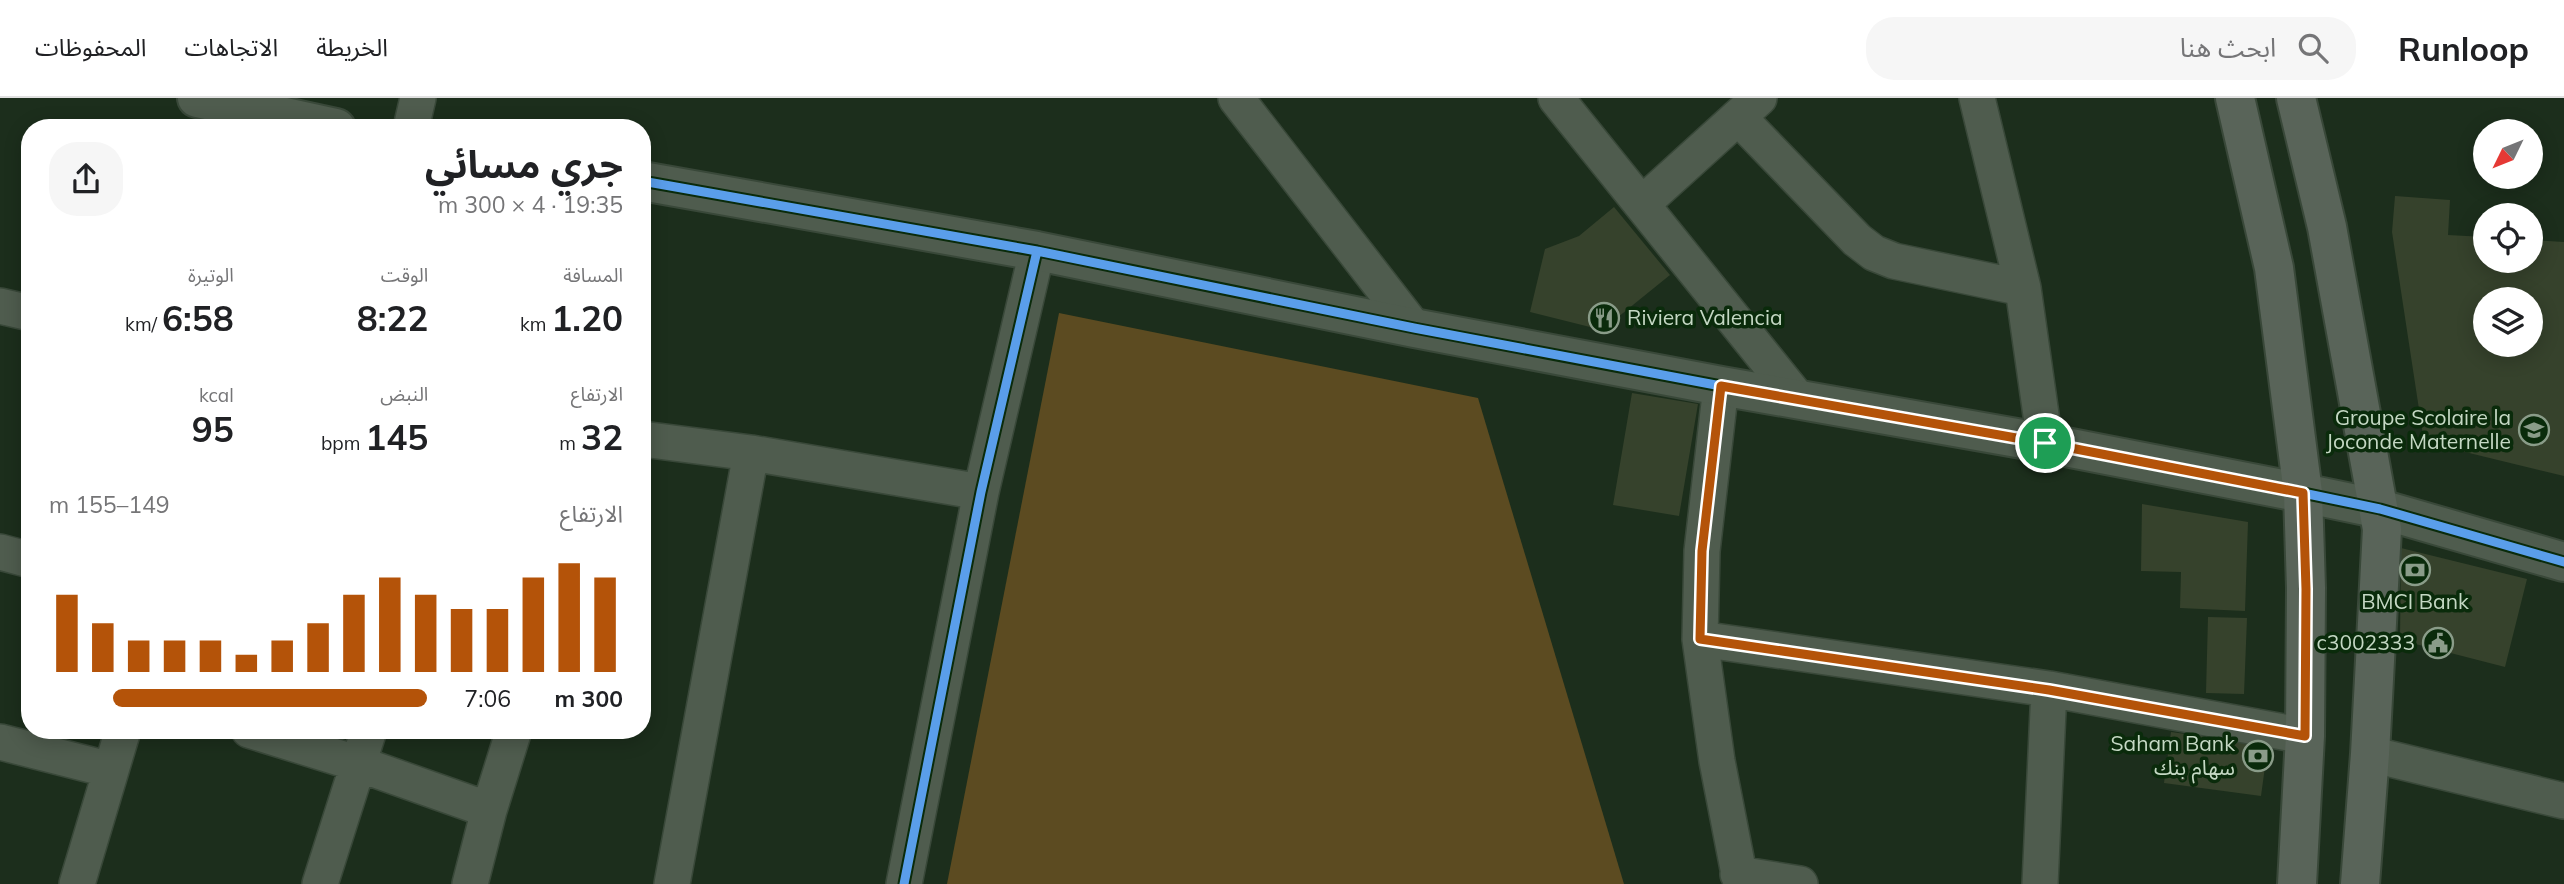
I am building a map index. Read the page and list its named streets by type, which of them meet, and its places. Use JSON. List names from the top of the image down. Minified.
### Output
{"places":{"restaurant":["Riviera Valencia"],"school or university":["Groupe Scolaire la Joconde Maternelle"],"bank":["BMCI Bank","Saham Bank سهام بنك"],"public building":["c3002333"]},"north":"bottom left","page":{"header":"Runloop","search":"ابحث هنا","nav":["الخريطة","الاتجاهات","المحفوظات"],"heading":["جري مسائي","19:35 · 4 × 300 m"],"stats":[["المسافة","1.20 km"],["الوقت","8:22"],["الوتيرة","6:58 /km"],["الارتفاع","32 m"],["النبض","145 bpm"],["kcal","95"]],"chart":["الارتفاع","149–155 m"],"list":[{"name":"300 m","note":"7:06"}]}}
